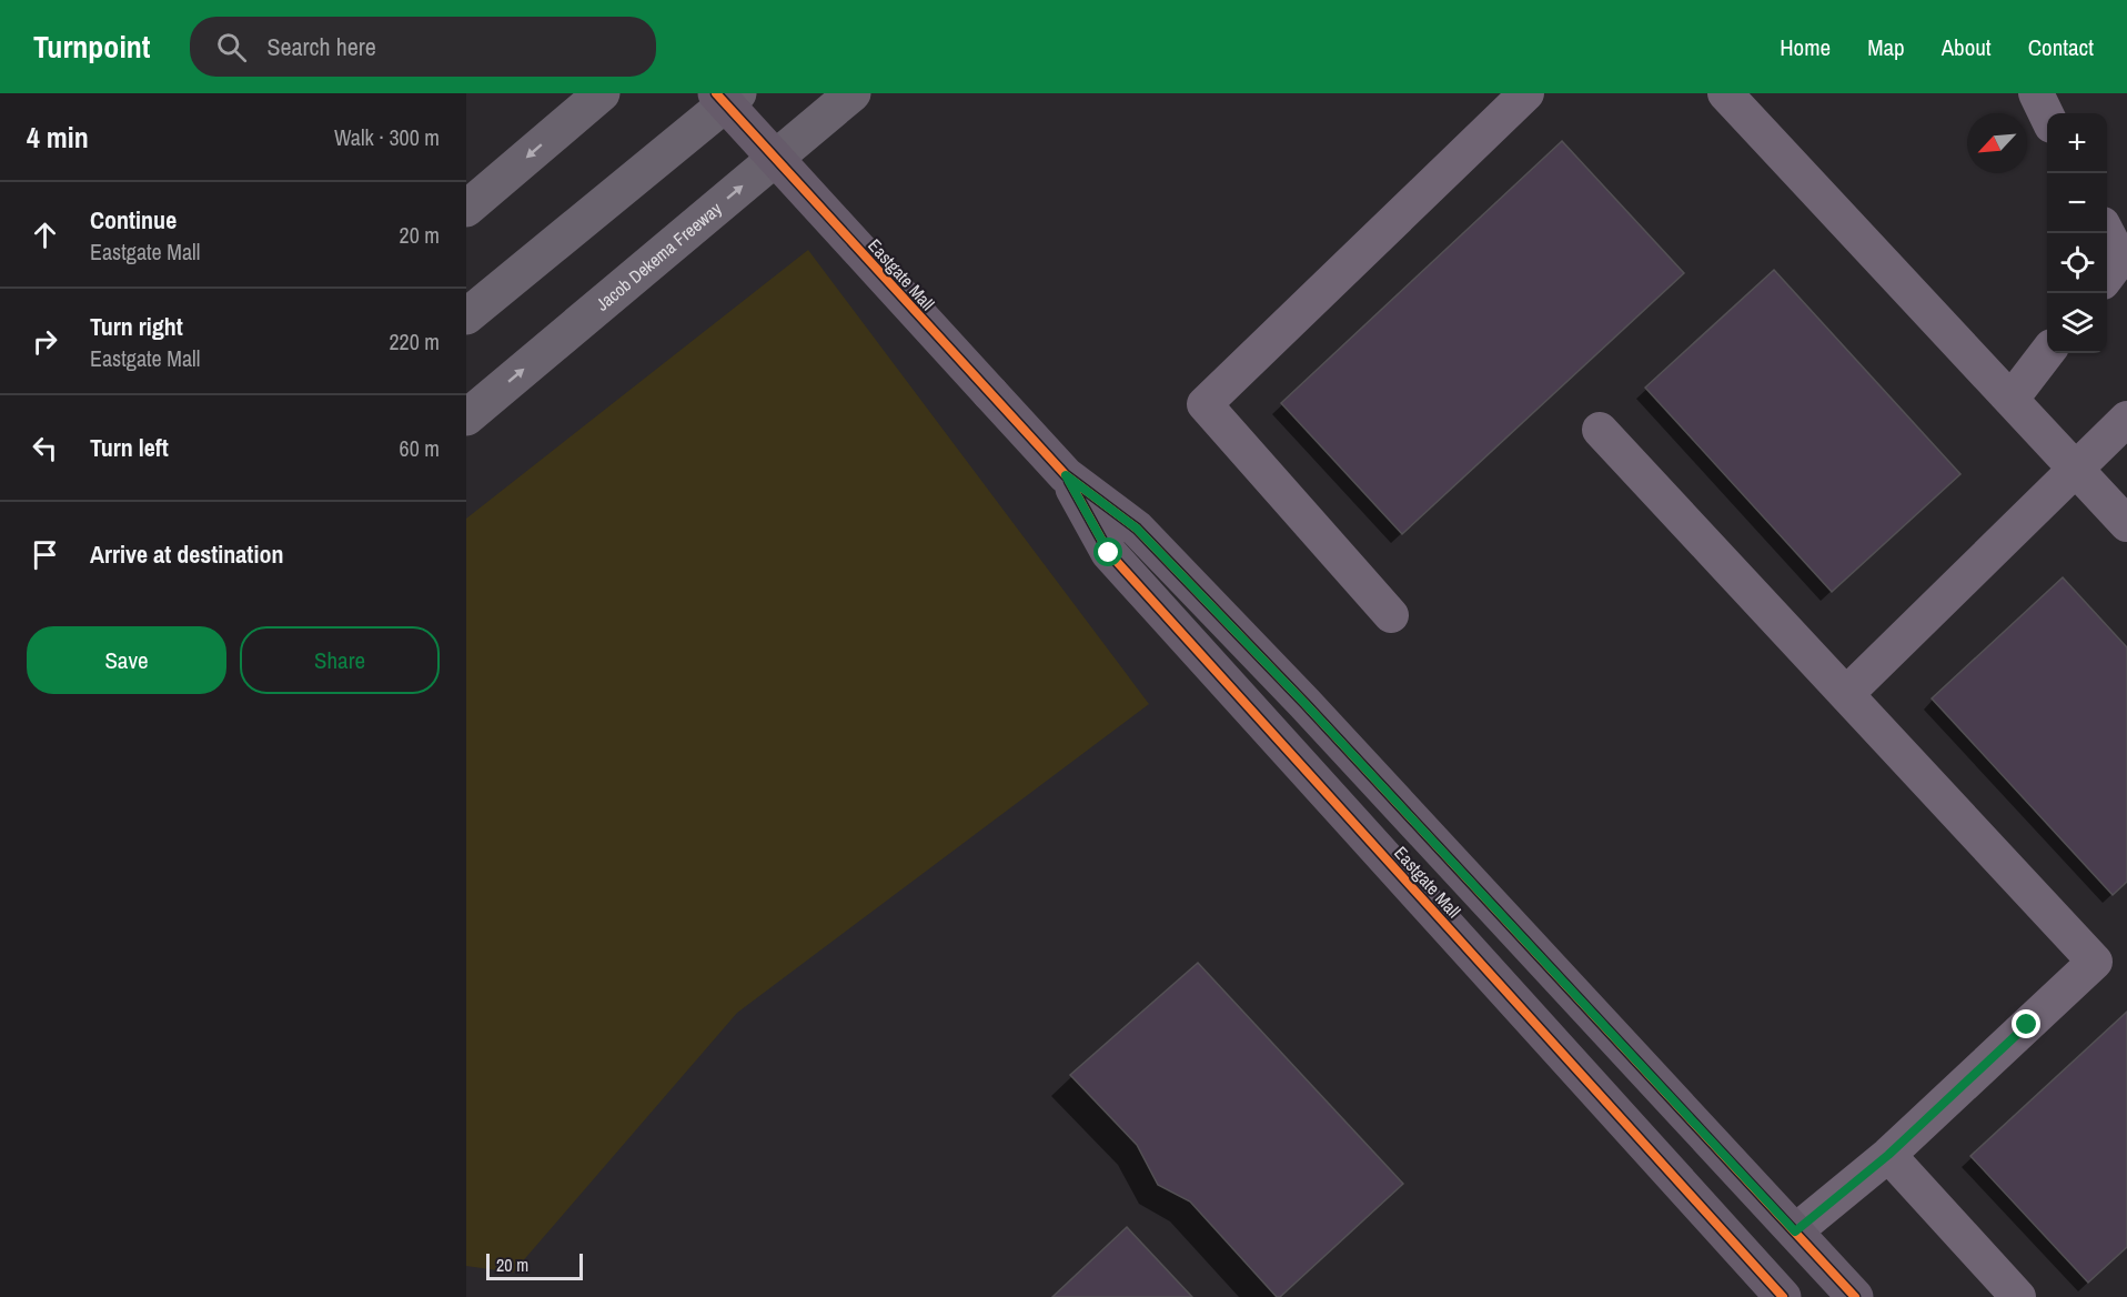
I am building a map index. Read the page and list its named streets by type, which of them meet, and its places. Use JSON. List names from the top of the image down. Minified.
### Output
{"streets":{"highway":["Jacob Dekema Freeway"],"main road":["Eastgate Mall"]},"scale_bar":"20 m","north":"bottom left","page":{"header":"Turnpoint","search":"Search here","nav":["Home","Map","About","Contact"],"heading":["4 min","Walk · 300 m"],"map_buttons":["+","−"],"list":[["Continue","Eastgate Mall","20 m"],["Turn right","Eastgate Mall","220 m"],["Turn left","60 m"],"Arrive at destination"],"buttons":["Save","Share"],"scale":"20 m"}}
